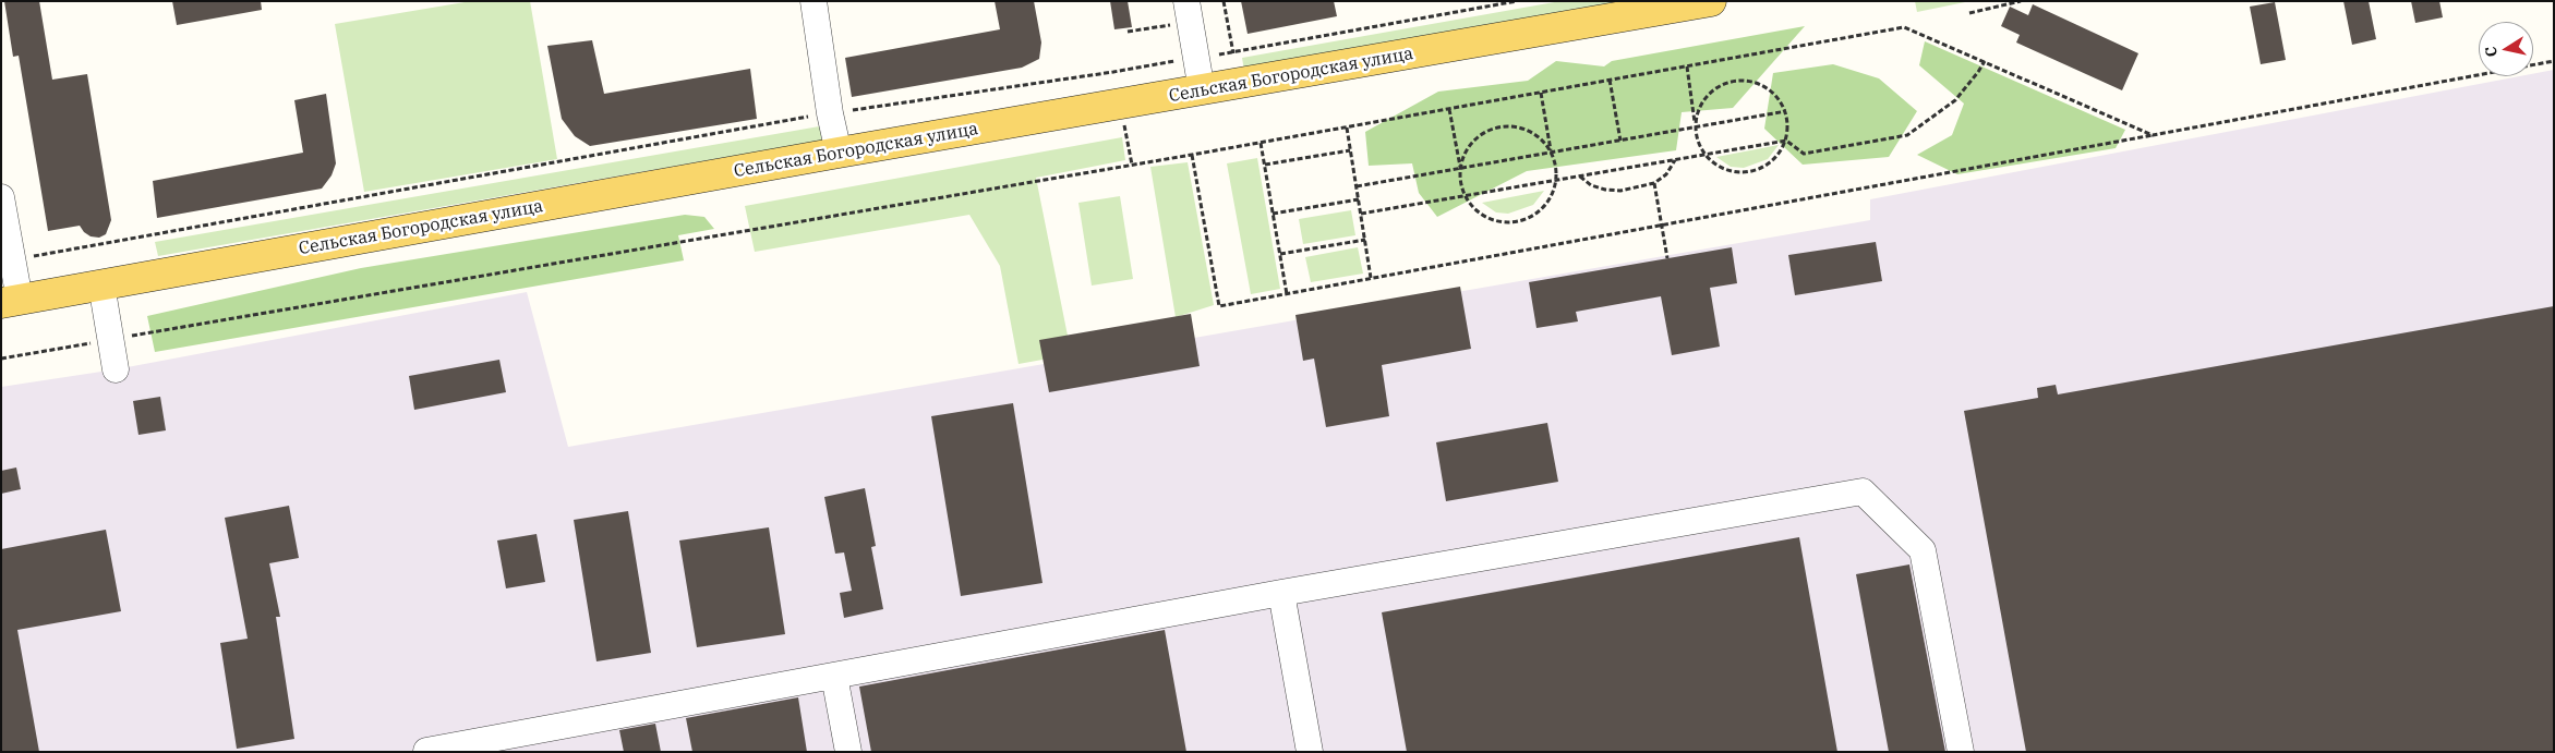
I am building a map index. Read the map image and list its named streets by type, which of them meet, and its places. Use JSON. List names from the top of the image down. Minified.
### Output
{"streets":{"main road":["Сельская Богородская улица"]},"north":"left"}
